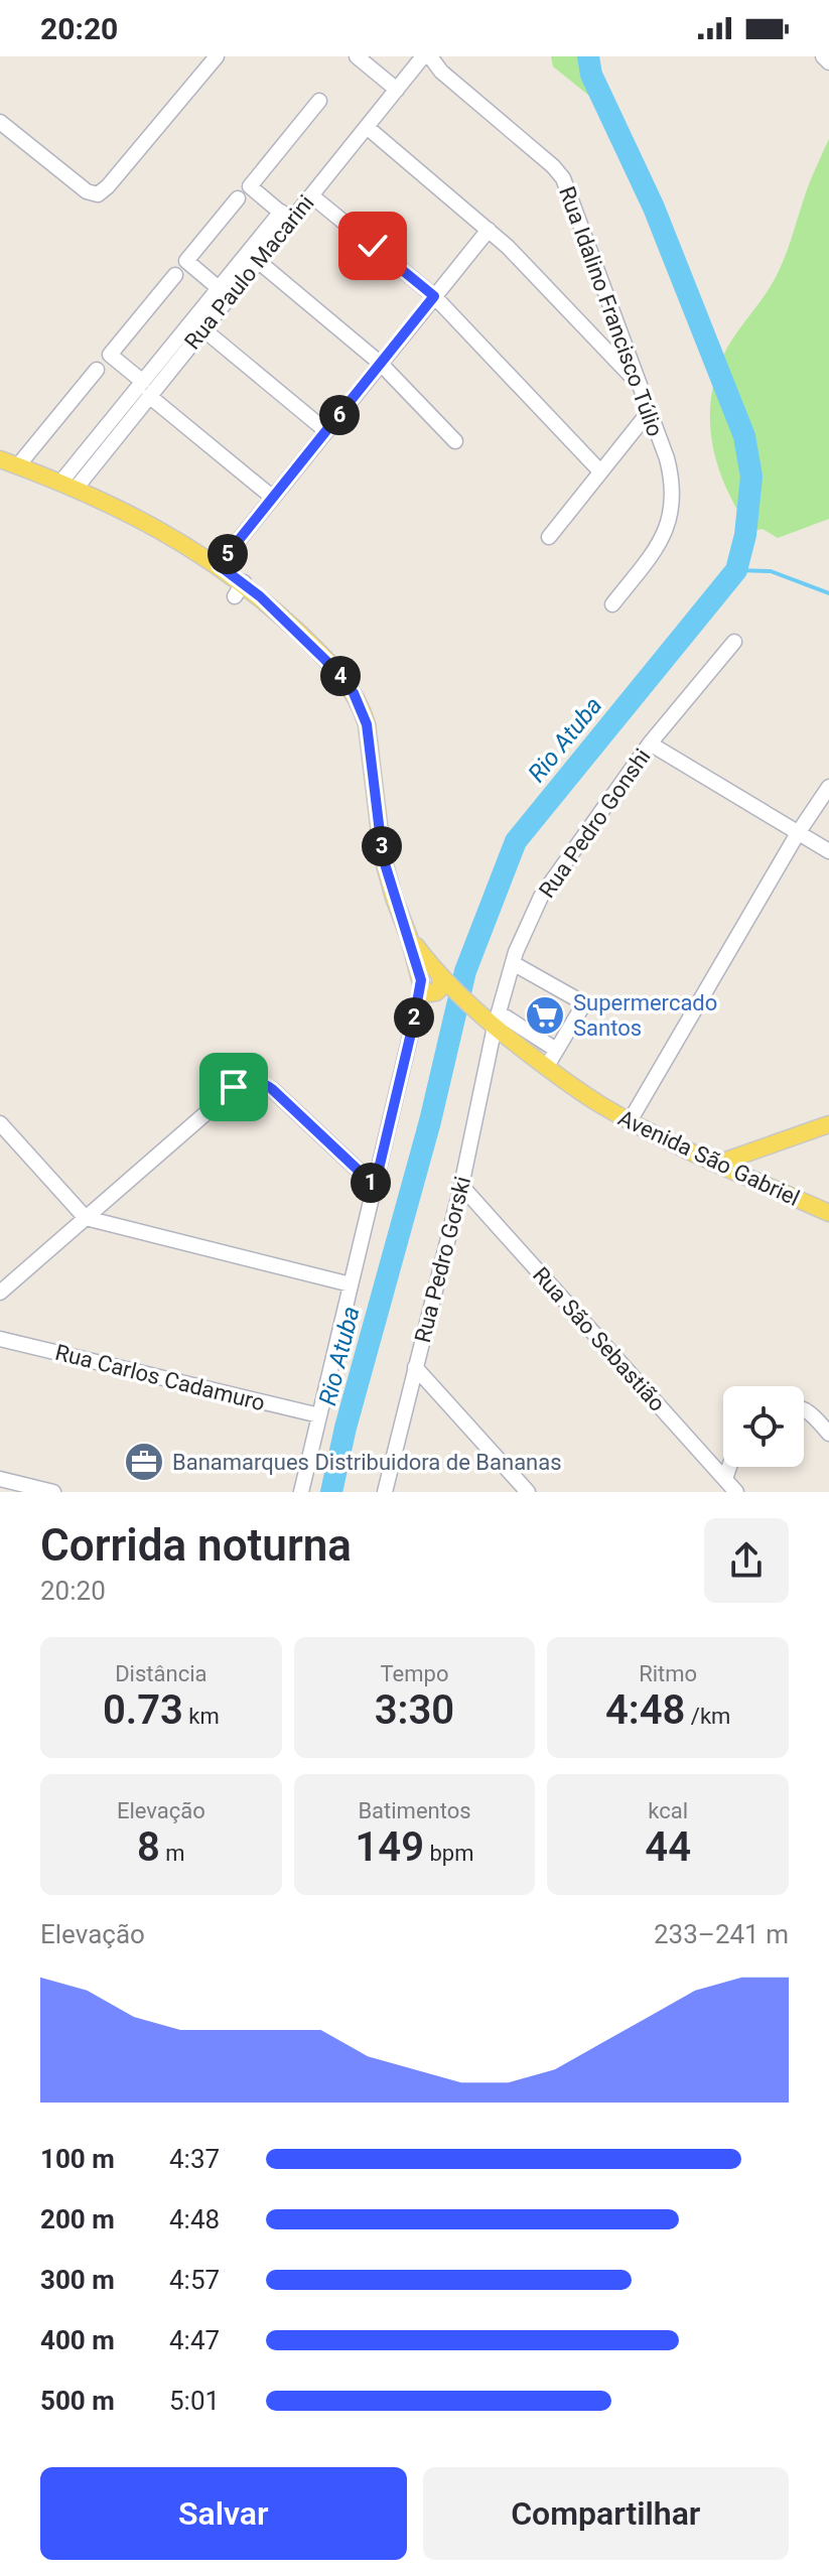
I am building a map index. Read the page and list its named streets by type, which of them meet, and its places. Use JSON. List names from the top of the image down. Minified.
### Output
{"streets":{"main road":["Avenida São Gabriel"],"street":["Rua Paulo Macarini","Rua Idalino Francisco Túlio","Rua Pedro Gonshi","Rua Pedro Gorski","Rua São Sebastião","Rua Carlos Cadamuro"]},"crossings":[["Rua Pedro Gonshi","Avenida São Gabriel"],["Rua Pedro Gonshi","Rua Pedro Gorski"],["Avenida São Gabriel","Rua Pedro Gorski"],["Rua Pedro Gorski","Rua São Sebastião"]],"water":["Rio Atuba"],"places":{"supermarket":["Supermercado Santos"],"office":["Banamarques Distribuidora de Bananas"]},"page":{"status":"20:20","pins":["6","5","4","3","2","1"],"heading":["Corrida noturna","20:20"],"stats":[["Distância","0.73 km"],["Tempo","3:30"],["Ritmo","4:48 /km"],["Elevação","8 m"],["Batimentos","149 bpm"],["kcal","44"]],"chart":["Elevação","233–241 m"],"list":[{"name":"100 m","note":"4:37"},{"name":"200 m","note":"4:48"},{"name":"300 m","note":"4:57"},{"name":"400 m","note":"4:47"},{"name":"500 m","note":"5:01"}],"buttons":["Salvar","Compartilhar"]}}
